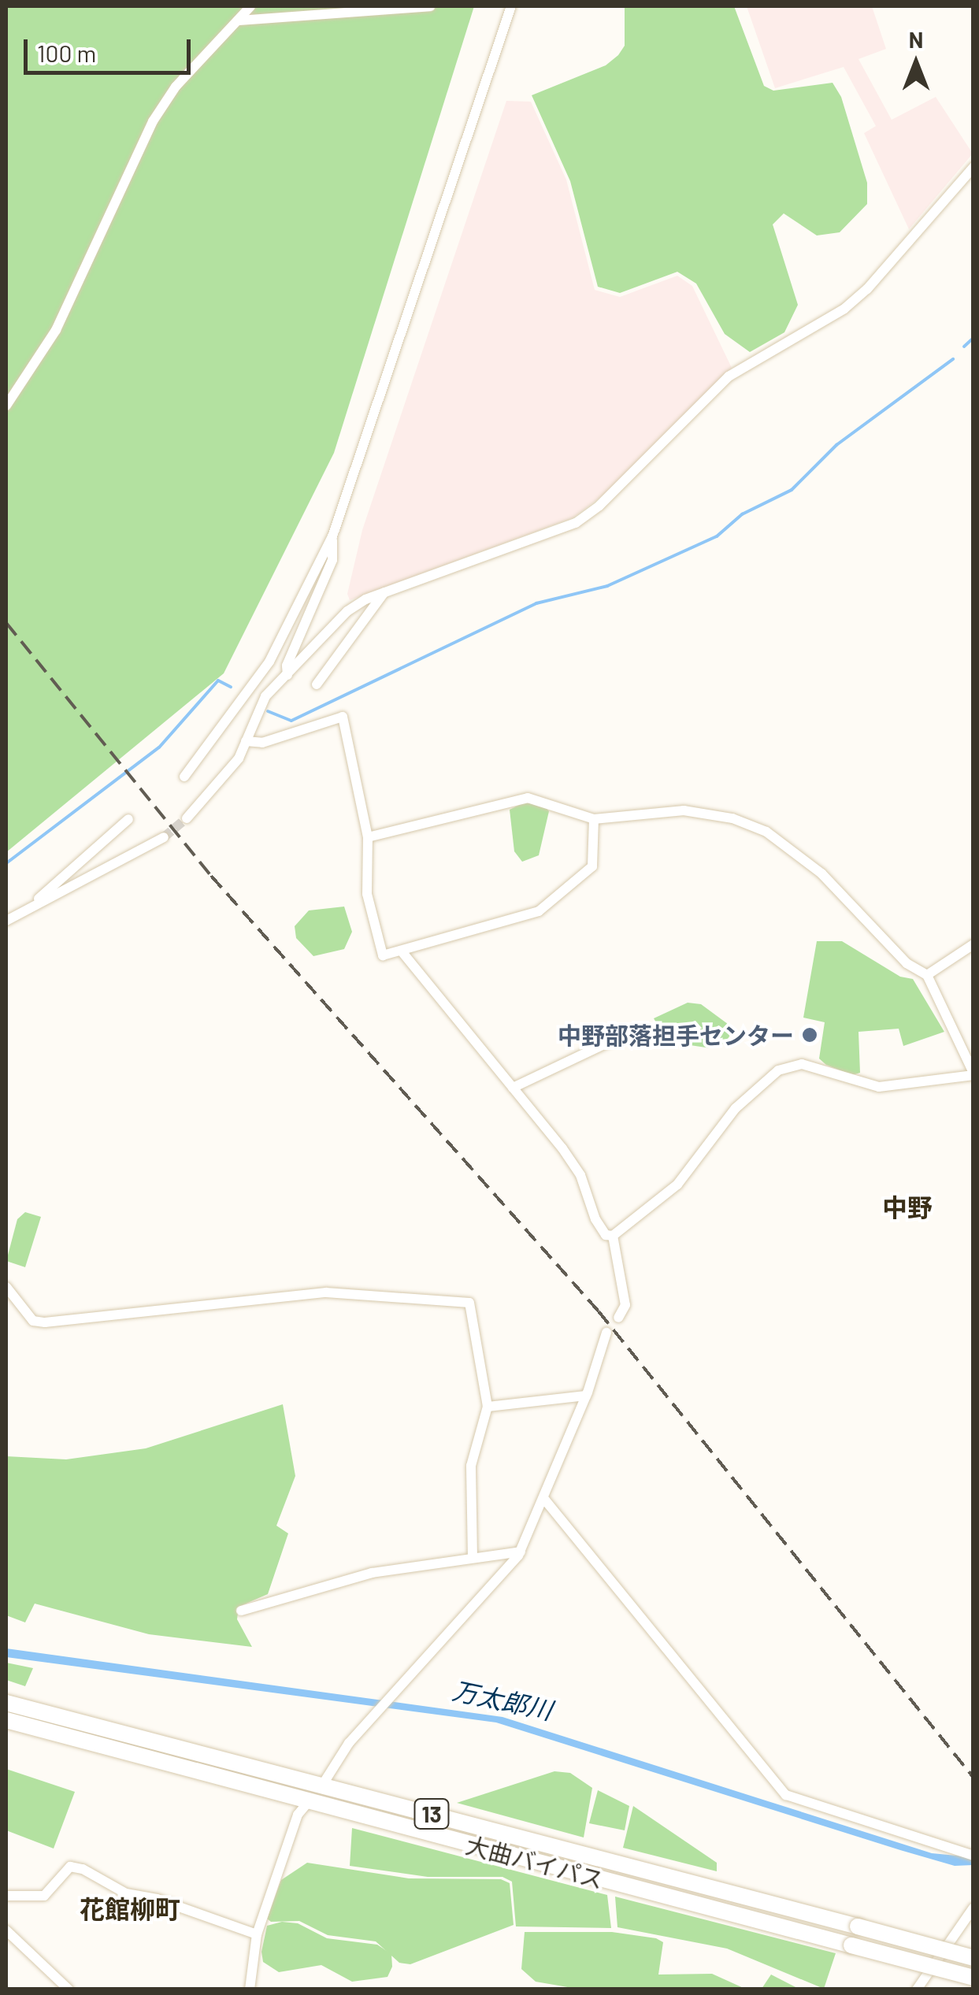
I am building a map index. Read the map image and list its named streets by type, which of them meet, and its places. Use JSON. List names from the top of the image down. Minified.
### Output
{"streets":{"highway":["13","大曲バイパス"]},"districts":["中野","花館柳町"],"water":["万太郎川"],"places":["中野部落担手センター"],"scale_bar":"100 m","north":"top"}
